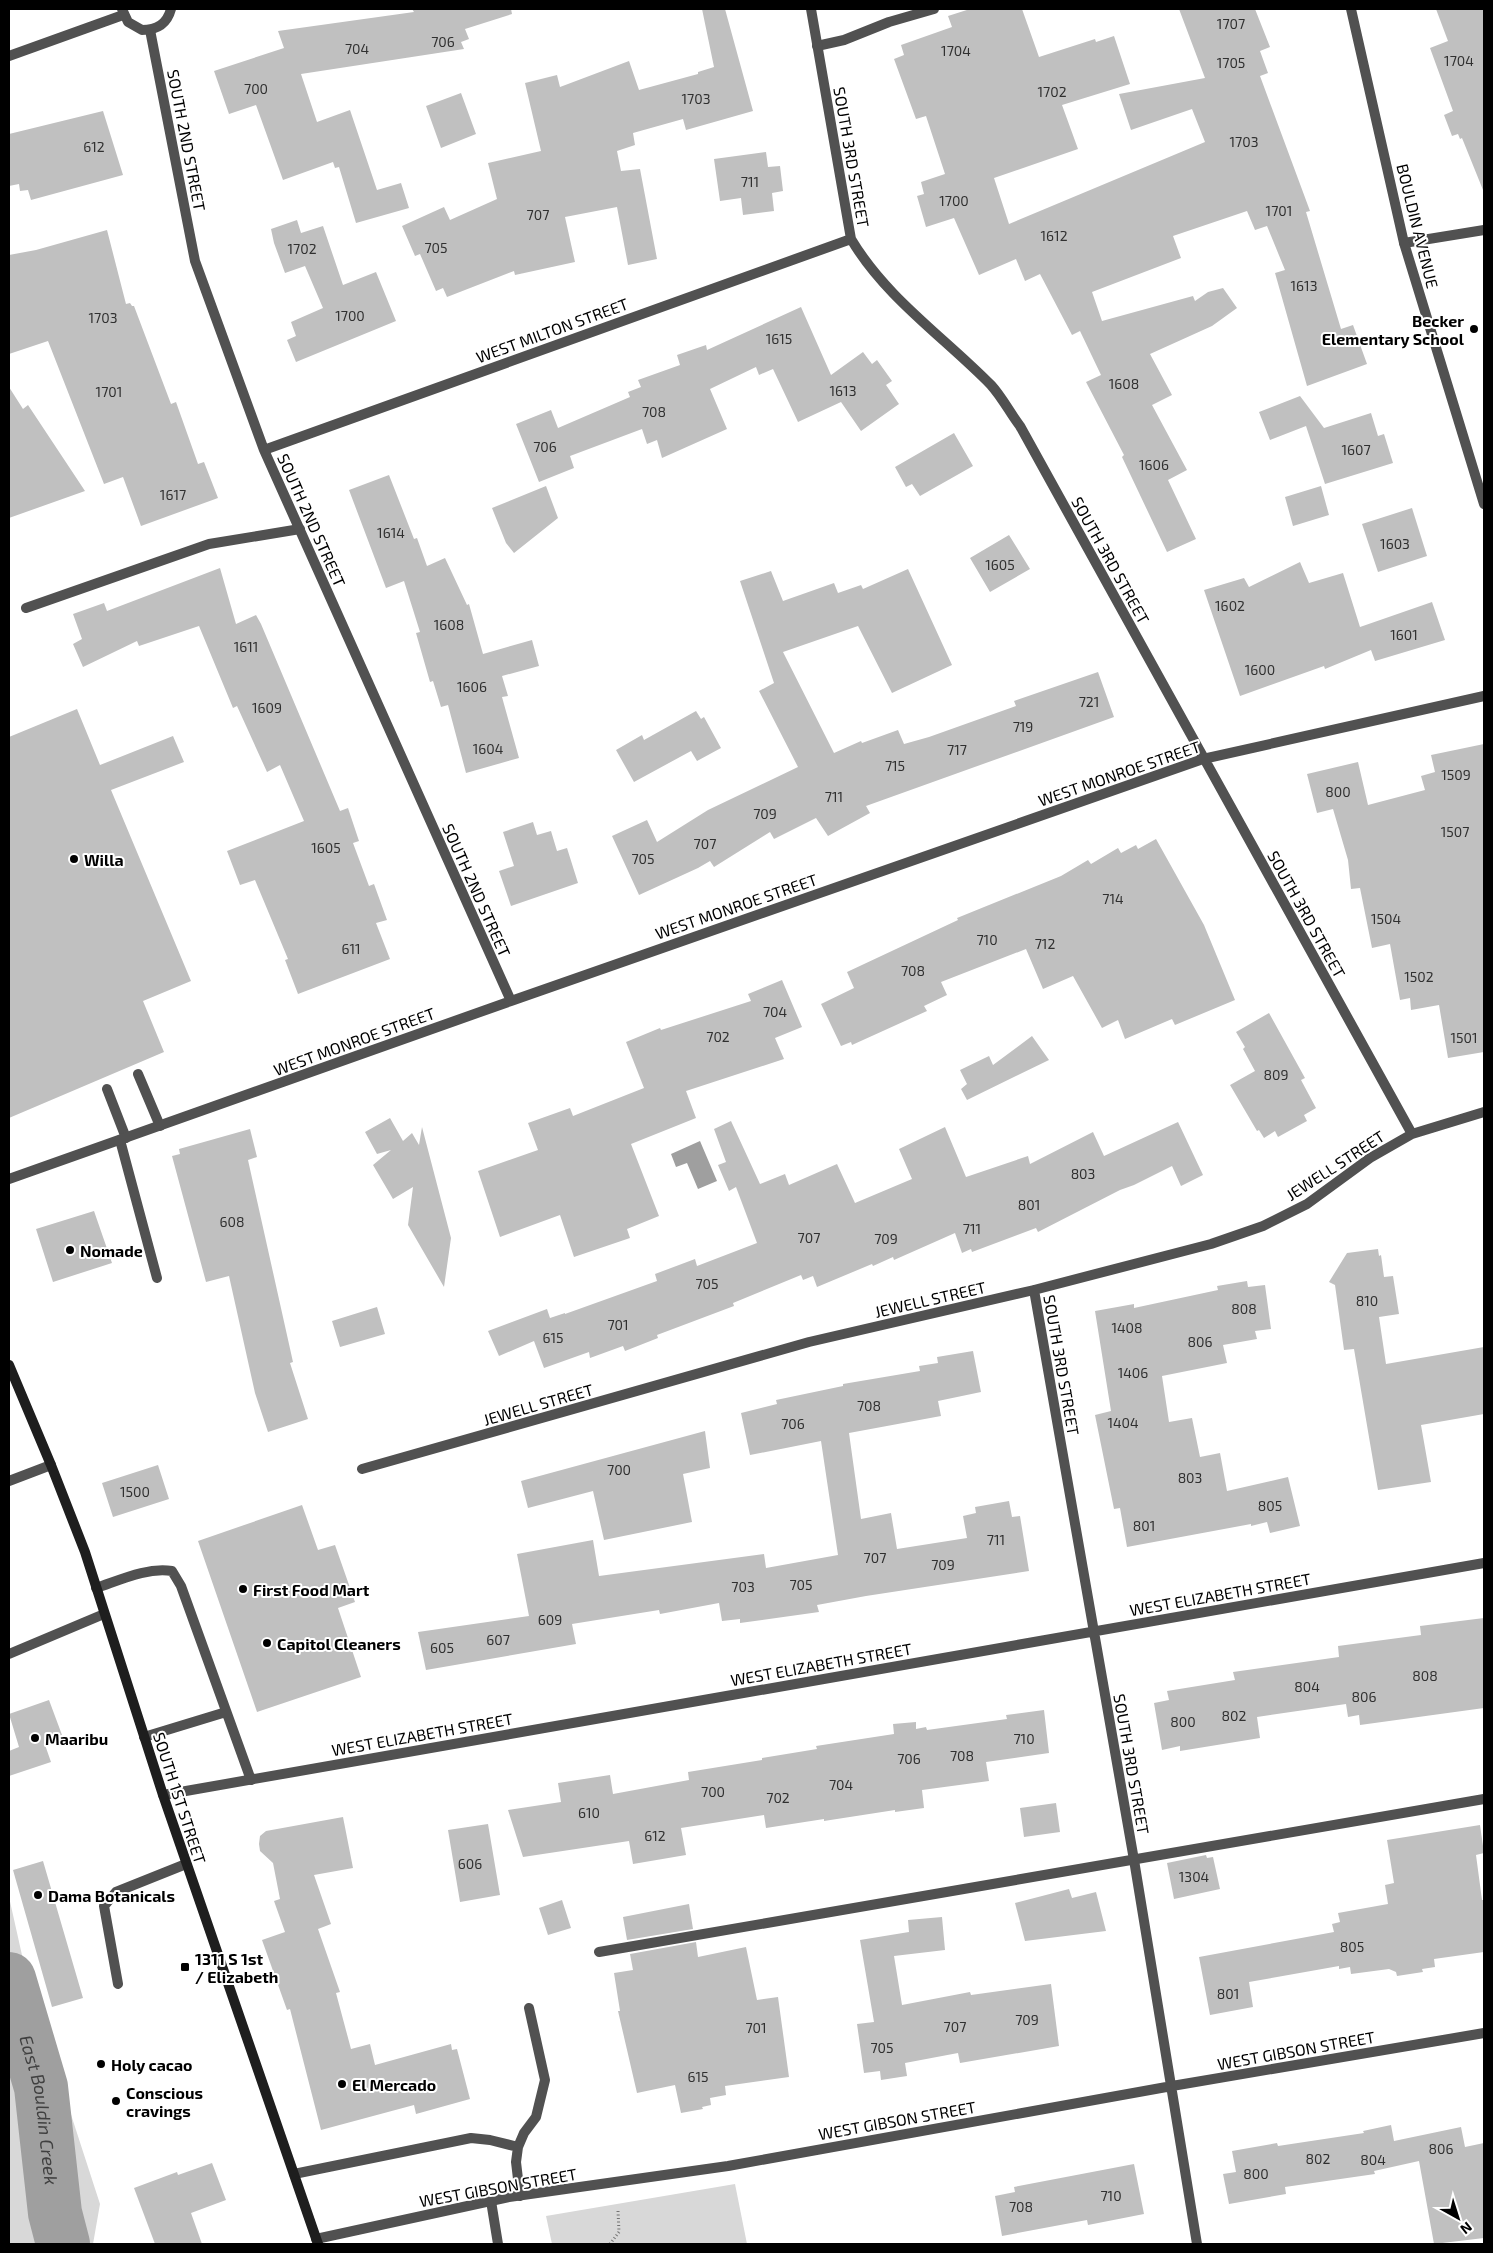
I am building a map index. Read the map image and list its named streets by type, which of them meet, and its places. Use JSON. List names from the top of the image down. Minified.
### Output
{"streets":{"main road":["SOUTH 1ST STREET"],"street":["SOUTH 2ND STREET","SOUTH 3RD STREET","BOULDIN AVENUE","WEST MILTON STREET","WEST MONROE STREET","JEWELL STREET","WEST ELIZABETH STREET","WEST GIBSON STREET"]},"crossings":[["SOUTH 2ND STREET","WEST MILTON STREET"],["SOUTH 2ND STREET","WEST MONROE STREET"],["SOUTH 3RD STREET","WEST MILTON STREET"],["SOUTH 3RD STREET","WEST MONROE STREET"],["SOUTH 3RD STREET","JEWELL STREET"],["SOUTH 3RD STREET","WEST ELIZABETH STREET"],["SOUTH 3RD STREET","WEST GIBSON STREET"],["WEST ELIZABETH STREET","SOUTH 1ST STREET"],["SOUTH 1ST STREET","WEST GIBSON STREET"]],"water":["East Bouldin Creek"],"places":{"other":["Becker Elementary School","Willa","Nomade","First Food Mart","Capitol Cleaners","Maaribu","Dama Botanicals","Holy cacao","El Mercado","Conscious cravings"],"transit":["1311 S 1st / Elizabeth"]},"house_numbers":["1707","706","704","1704","1704","1705","700","1702","1703","1703","612","711","1700","1701","707","1612","705","1702","1613","1700","1703","1615","1608","1613","1701","708","706","1607","1606","1617","1614","1603","1605","1602","1608","1601","1611","1600","1606","721","1609","719","1604","717","715","1509","800","711","709","1507","707","1605","705","714","1504","710","712","611","708","1502","704","702","1501","809","803","801","608","711","707","709","705","810","808","701","1408","615","806","1406","708","1404","706","700","803","1500","805","801","711","707","709","705","703","609","607","605","808","804","806","802","800","710","708","706","704","700","702","610","612","606","1304","805","801","709","707","701","705","615","806","802","804","800","710","708"],"north":"bottom right"}
